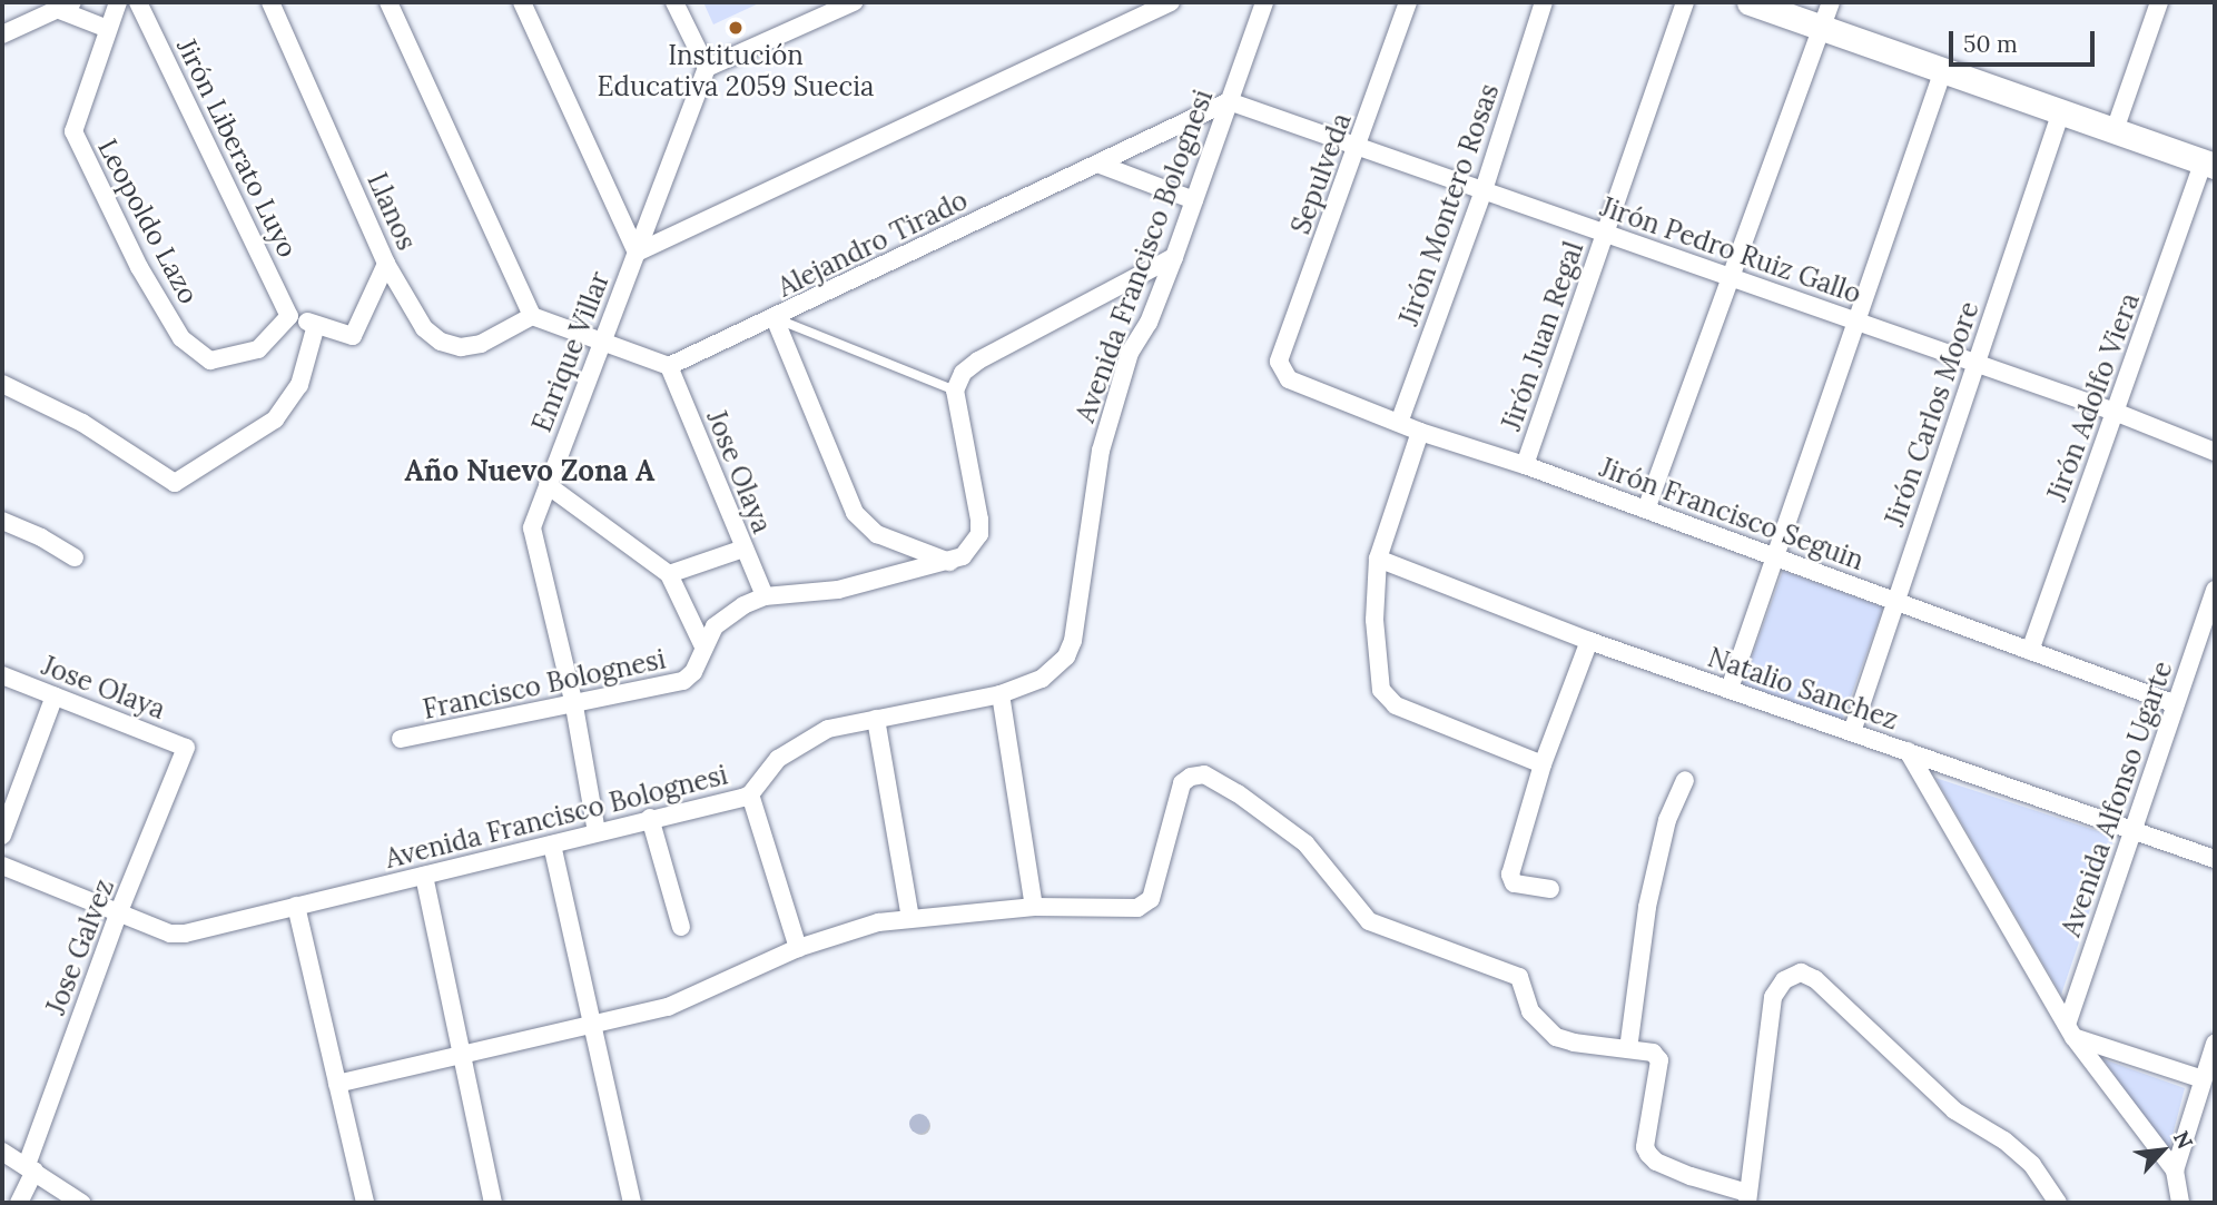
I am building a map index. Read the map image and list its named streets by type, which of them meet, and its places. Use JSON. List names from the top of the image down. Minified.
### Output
{"streets":{"street":["Jirón Liberato Luyo","Sepulveda","Jirón Montero Rosas","Llanos","Leopoldo Lazo","Alejandro Tirado","Jirón Pedro Ruiz Gallo","Avenida Francisco Bolognesi","Jirón Juan Regal","Enrique Villar","Jirón Adolfo Viera","Jirón Carlos Moore","Jose Olaya","Jirón Francisco Seguin","Francisco Bolognesi","Natalio Sanchez","Avenida Alfonso Ugarte","Jose Galvez"]},"crossings":[["Jirón Liberato Luyo","Leopoldo Lazo"],["Sepulveda","Jirón Pedro Ruiz Gallo"],["Sepulveda","Jirón Francisco Seguin"],["Jirón Montero Rosas","Jirón Pedro Ruiz Gallo"],["Jirón Montero Rosas","Jirón Francisco Seguin"],["Alejandro Tirado","Jirón Pedro Ruiz Gallo"],["Alejandro Tirado","Avenida Francisco Bolognesi"],["Alejandro Tirado","Jose Olaya"],["Jirón Pedro Ruiz Gallo","Avenida Francisco Bolognesi"],["Jirón Pedro Ruiz Gallo","Jirón Juan Regal"],["Jirón Pedro Ruiz Gallo","Jirón Adolfo Viera"],["Jirón Pedro Ruiz Gallo","Jirón Carlos Moore"],["Avenida Francisco Bolognesi","Enrique Villar"],["Avenida Francisco Bolognesi","Jose Galvez"],["Jirón Juan Regal","Jirón Francisco Seguin"],["Enrique Villar","Francisco Bolognesi"],["Jirón Adolfo Viera","Jirón Francisco Seguin"],["Jirón Carlos Moore","Jirón Francisco Seguin"],["Jirón Carlos Moore","Natalio Sanchez"],["Jose Olaya","Francisco Bolognesi"],["Jose Olaya","Jose Galvez"],["Jirón Francisco Seguin","Avenida Alfonso Ugarte"],["Natalio Sanchez","Avenida Alfonso Ugarte"]],"districts":["Año Nuevo Zona A"],"places":["Institución Educativa 2059 Suecia"],"scale_bar":"50 m","north":"top right"}
